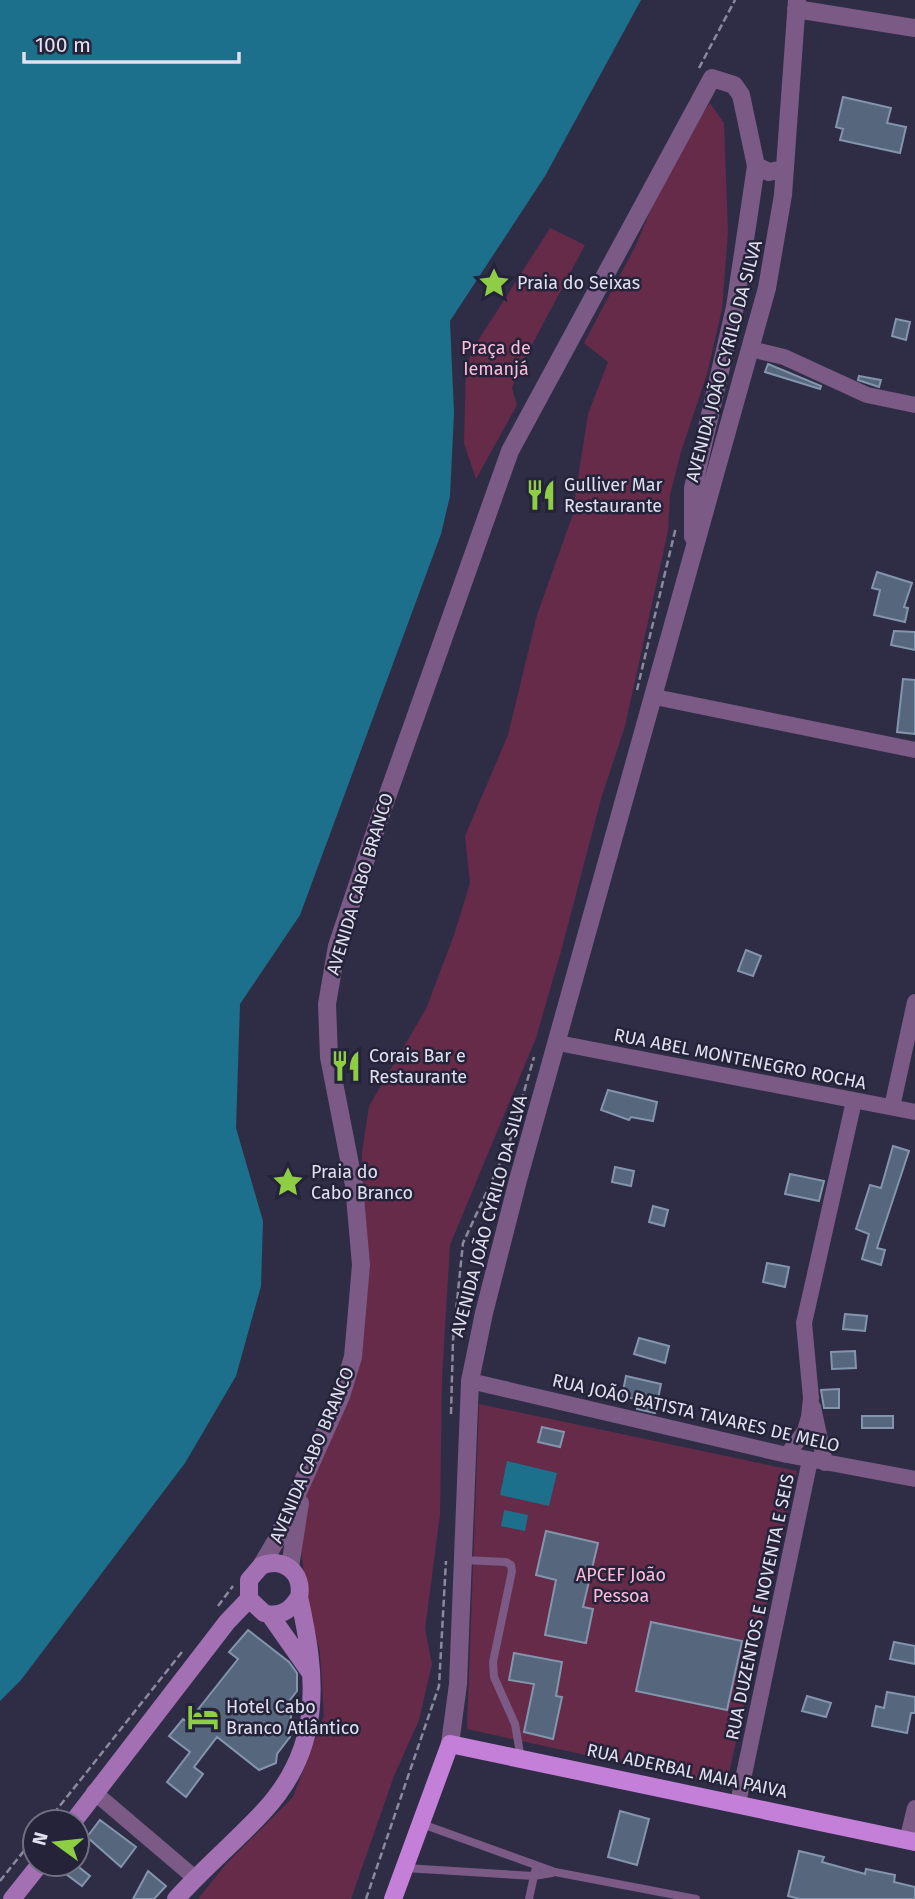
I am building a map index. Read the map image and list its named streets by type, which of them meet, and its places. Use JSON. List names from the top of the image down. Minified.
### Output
{"streets":{"main road":["AVENIDA JOÃO CYRILO DA SILVA","RUA ADERBAL MAIA PAIVA"],"street":["AVENIDA CABO BRANCO","RUA ABEL MONTENEGRO ROCHA","RUA JOÃO BATISTA TAVARES DE MELO","RUA DUZENTOS E NOVENTA E SEIS"]},"crossings":[["AVENIDA JOÃO CYRILO DA SILVA","AVENIDA CABO BRANCO"],["AVENIDA JOÃO CYRILO DA SILVA","RUA ABEL MONTENEGRO ROCHA"],["AVENIDA JOÃO CYRILO DA SILVA","RUA JOÃO BATISTA TAVARES DE MELO"],["AVENIDA JOÃO CYRILO DA SILVA","RUA ADERBAL MAIA PAIVA"],["RUA ABEL MONTENEGRO ROCHA","RUA DUZENTOS E NOVENTA E SEIS"],["RUA JOÃO BATISTA TAVARES DE MELO","RUA DUZENTOS E NOVENTA E SEIS"],["RUA DUZENTOS E NOVENTA E SEIS","RUA ADERBAL MAIA PAIVA"]],"parks":["Praça de Iemanjá","APCEF João Pessoa"],"places":{"place":["Praia do Seixas","Praia do Cabo Branco"],"restaurant":["Gulliver Mar Restaurante","Corais Bar e Restaurante"],"hotel":["Hotel Cabo Branco Atlântico"]},"scale_bar":"100 m","north":"left"}
